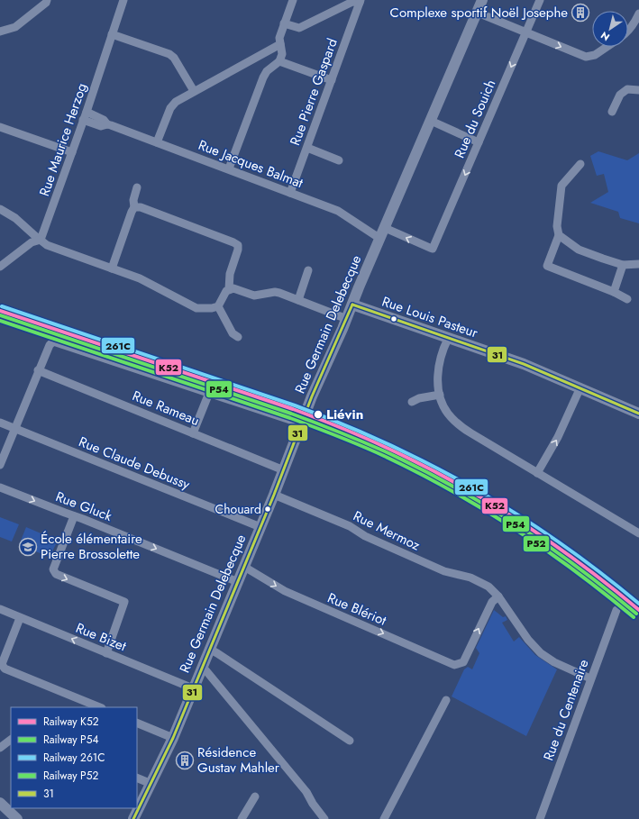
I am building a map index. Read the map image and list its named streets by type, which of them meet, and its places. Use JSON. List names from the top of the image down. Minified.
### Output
{"streets":{"street":["Rue Pierre Gaspard","Rue du Souich","Rue Maurice Herzog","Rue Jacques Balmat","Rue Louis Pasteur","Rue Germain Delebecque","Rue Rameau","Rue Claude Debussy","Rue Gluck","Rue Mermoz","Rue Blériot","Rue Bizet","Rue du Centenaire"]},"crossings":[["Rue Pierre Gaspard","Rue Jacques Balmat"],["Rue du Souich","Rue Germain Delebecque"],["Rue Maurice Herzog","Rue Jacques Balmat"],["Rue Jacques Balmat","Rue Germain Delebecque"],["Rue Louis Pasteur","Rue Germain Delebecque"],["Rue Germain Delebecque","Rue Rameau"],["Rue Germain Delebecque","Rue Claude Debussy"],["Rue Germain Delebecque","Rue Gluck"],["Rue Germain Delebecque","Rue Mermoz"],["Rue Germain Delebecque","Rue Blériot"],["Rue Germain Delebecque","Rue Bizet"],["Rue Mermoz","Rue Blériot"]],"one_way":["Rue du Souich","Rue Gluck","Rue Blériot","Rue Bizet"],"places":{"building":["Complexe sportif Noël Josephe","Résidence Gustav Mahler"],"other":["Liévin","Chouard"],"school or university":["École élémentaire Pierre Brossolette"]},"lines":["transit line 31","rail line 261C","rail line K52","rail line P54","rail line P52"],"legend":["Railway K52","Railway P54","Railway 261C","Railway P52","31"],"north":"bottom left"}
